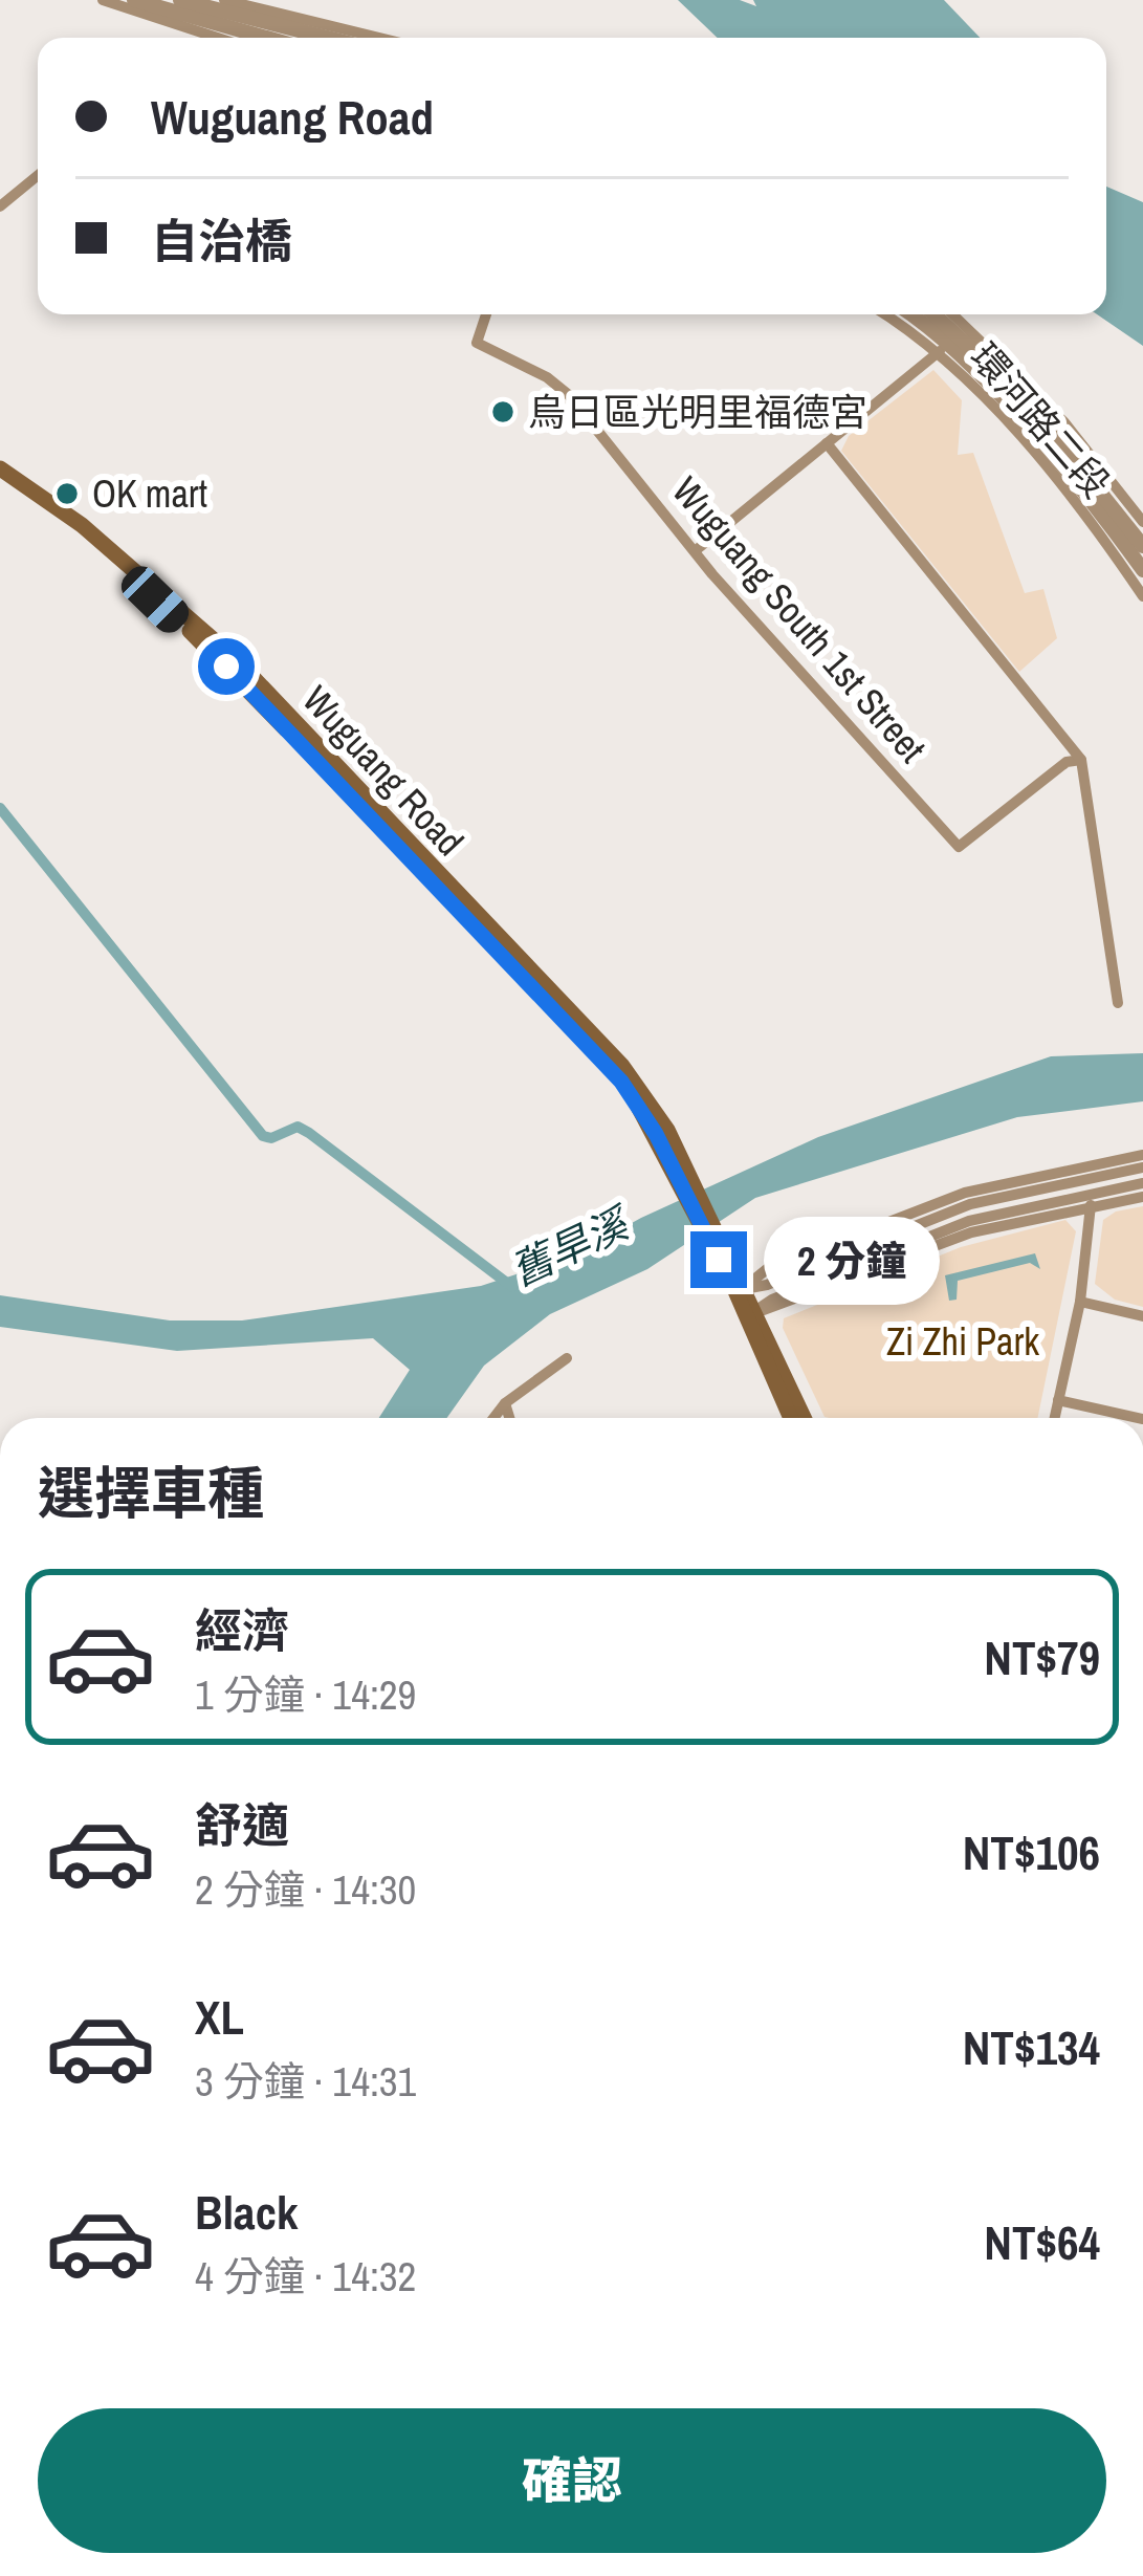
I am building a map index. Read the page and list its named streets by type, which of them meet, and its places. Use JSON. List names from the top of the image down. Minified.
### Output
{"streets":{"main road":["Wuguang Road"],"street":["環河路二段","Wuguang South 1st Street"]},"water":["舊旱溪"],"parks":["Zi Zhi Park"],"places":["烏日區光明里福德宮","OK mart"],"page":{"banner":["Wuguang Road","自治橋"],"bubble":"2 分鐘","heading":"選擇車種","list":[{"name":"經濟","note":"1 分鐘 · 14:29","value":"NT$79"},{"name":"舒適","note":"2 分鐘 · 14:30","value":"NT$106"},{"name":"XL","note":"3 分鐘 · 14:31","value":"NT$134"},{"name":"Black","note":"4 分鐘 · 14:32","value":"NT$64"}],"buttons":"確認"}}
